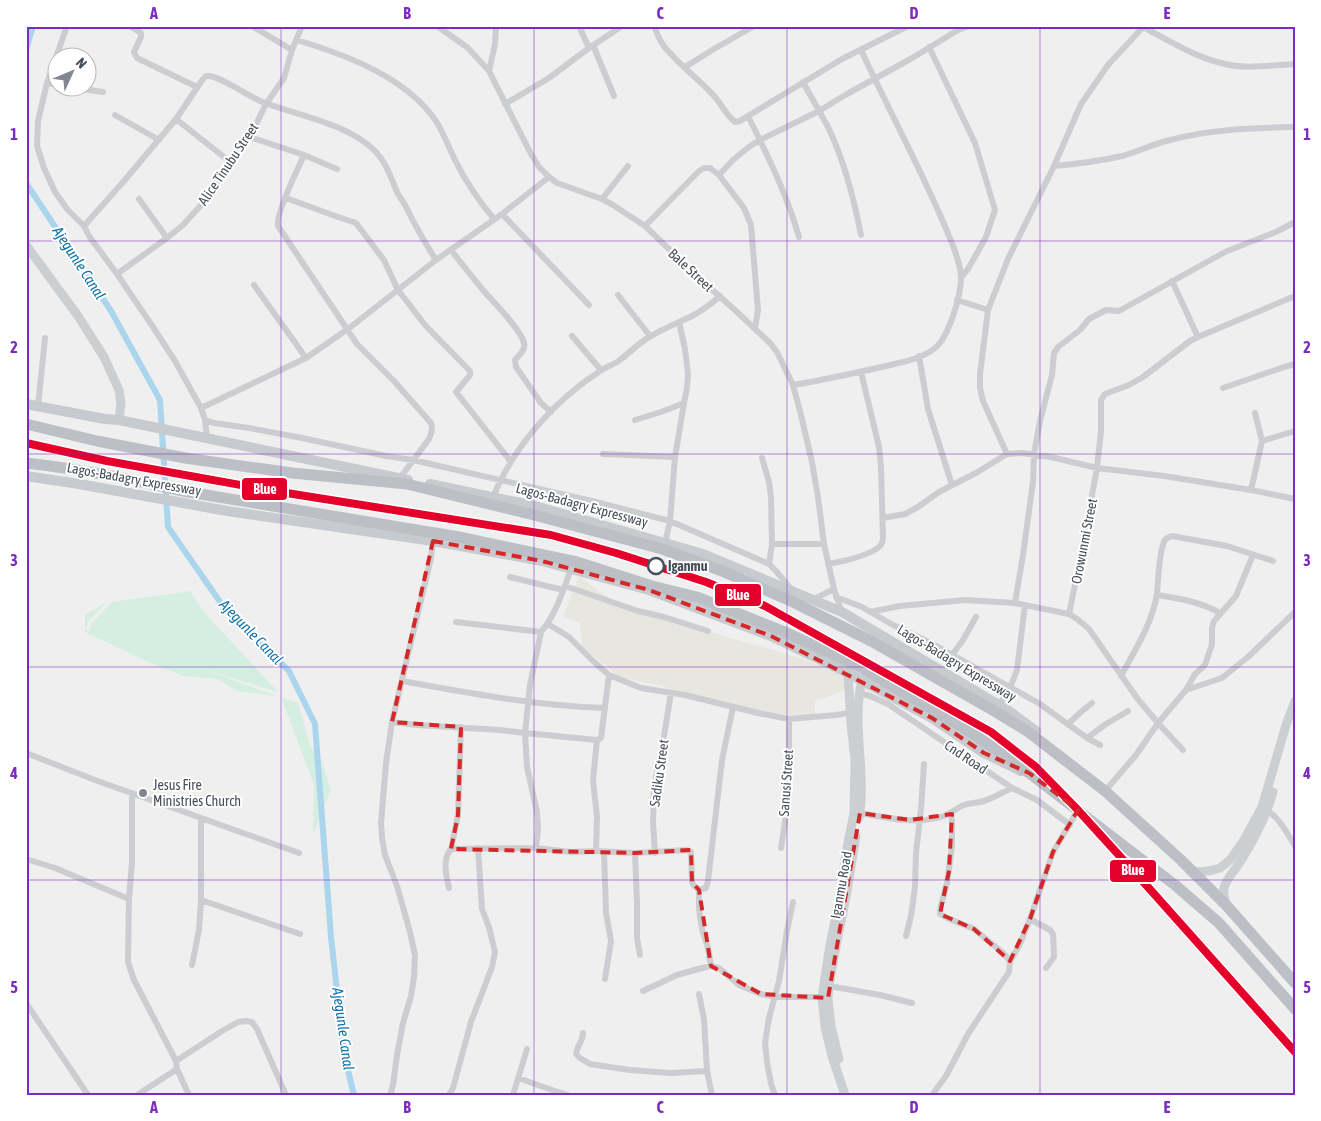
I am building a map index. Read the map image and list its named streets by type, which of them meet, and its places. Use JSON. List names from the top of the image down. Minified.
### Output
{"streets":{"highway":["Lagos-Badagry Expressway"],"main road":["Iganmu Road"],"street":["Alice Tinubu Street","Bale Street","Orowunmi Street","Cnd Road","Sadiku Street","Sanusi Street"]},"crossings":[["Bale Street","Lagos-Badagry Expressway"],["Lagos-Badagry Expressway","Iganmu Road"],["Cnd Road","Iganmu Road"]],"water":["Ajegunle Canal"],"places":["Iganmu","Jesus Fire Ministries Church"],"lines":["transit line Blue"],"north":"top right","grid":{"columns":["A","B","C","D","E"],"rows":["1","2","3","4","5"]}}
